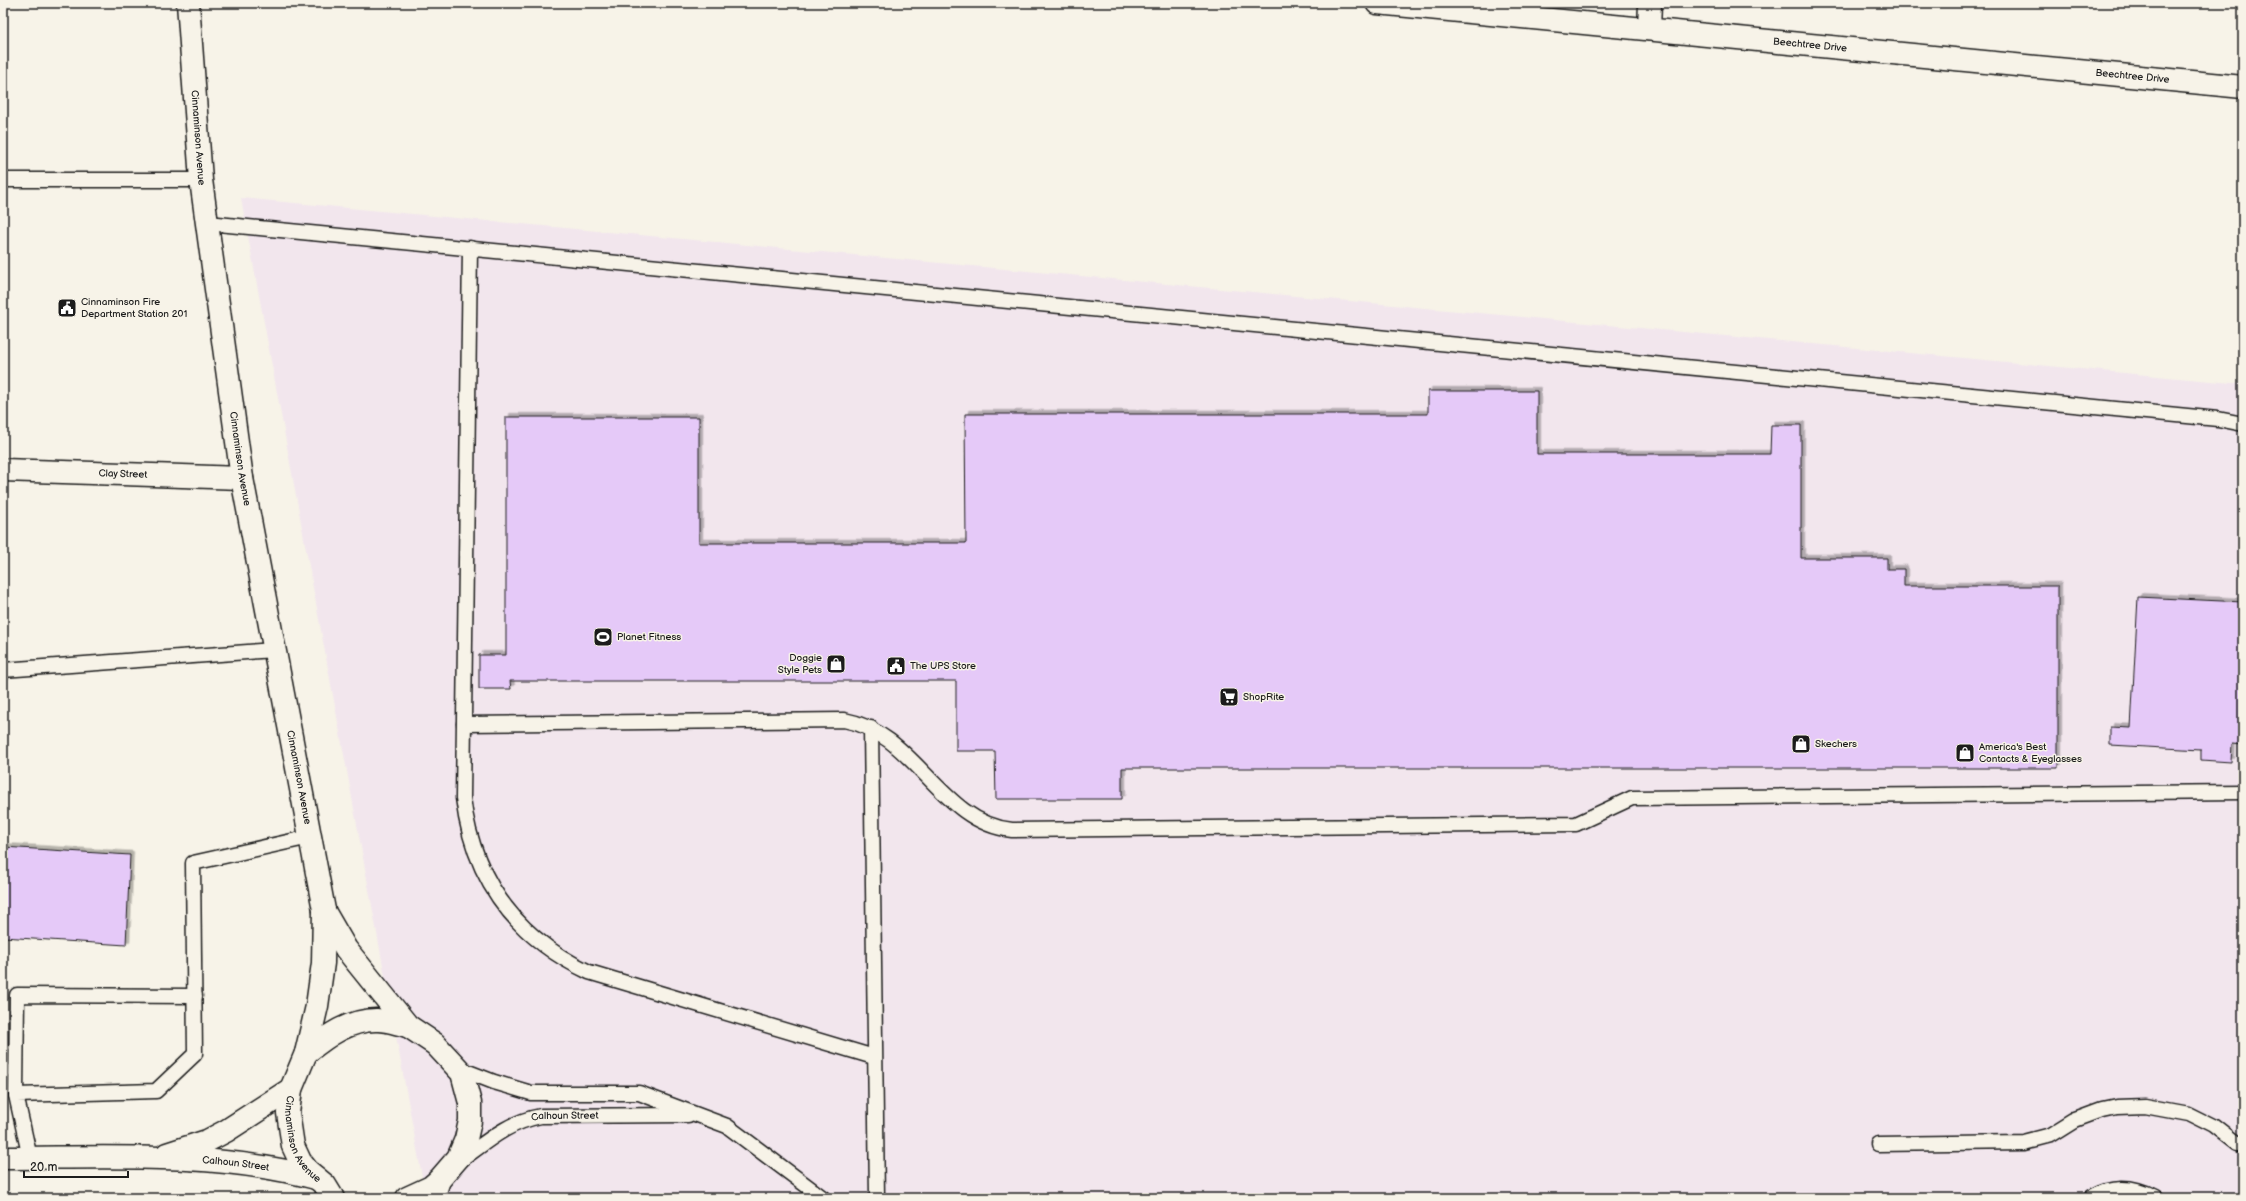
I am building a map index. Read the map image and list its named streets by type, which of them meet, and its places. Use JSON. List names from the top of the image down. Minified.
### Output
{"streets":{"main road":["Beechtree Drive","Cinnaminson Avenue","Clay Street","Calhoun Street"]},"crossings":[["Cinnaminson Avenue","Clay Street"],["Cinnaminson Avenue","Calhoun Street"]],"places":{"public building":["Cinnaminson Fire Department Station 201","The UPS Store"],"sports":["Planet Fitness"],"shop":["Doggie Style Pets","Skechers","America's Best Contacts & Eyeglasses"],"supermarket":["ShopRite"]},"scale_bar":"20 m"}
